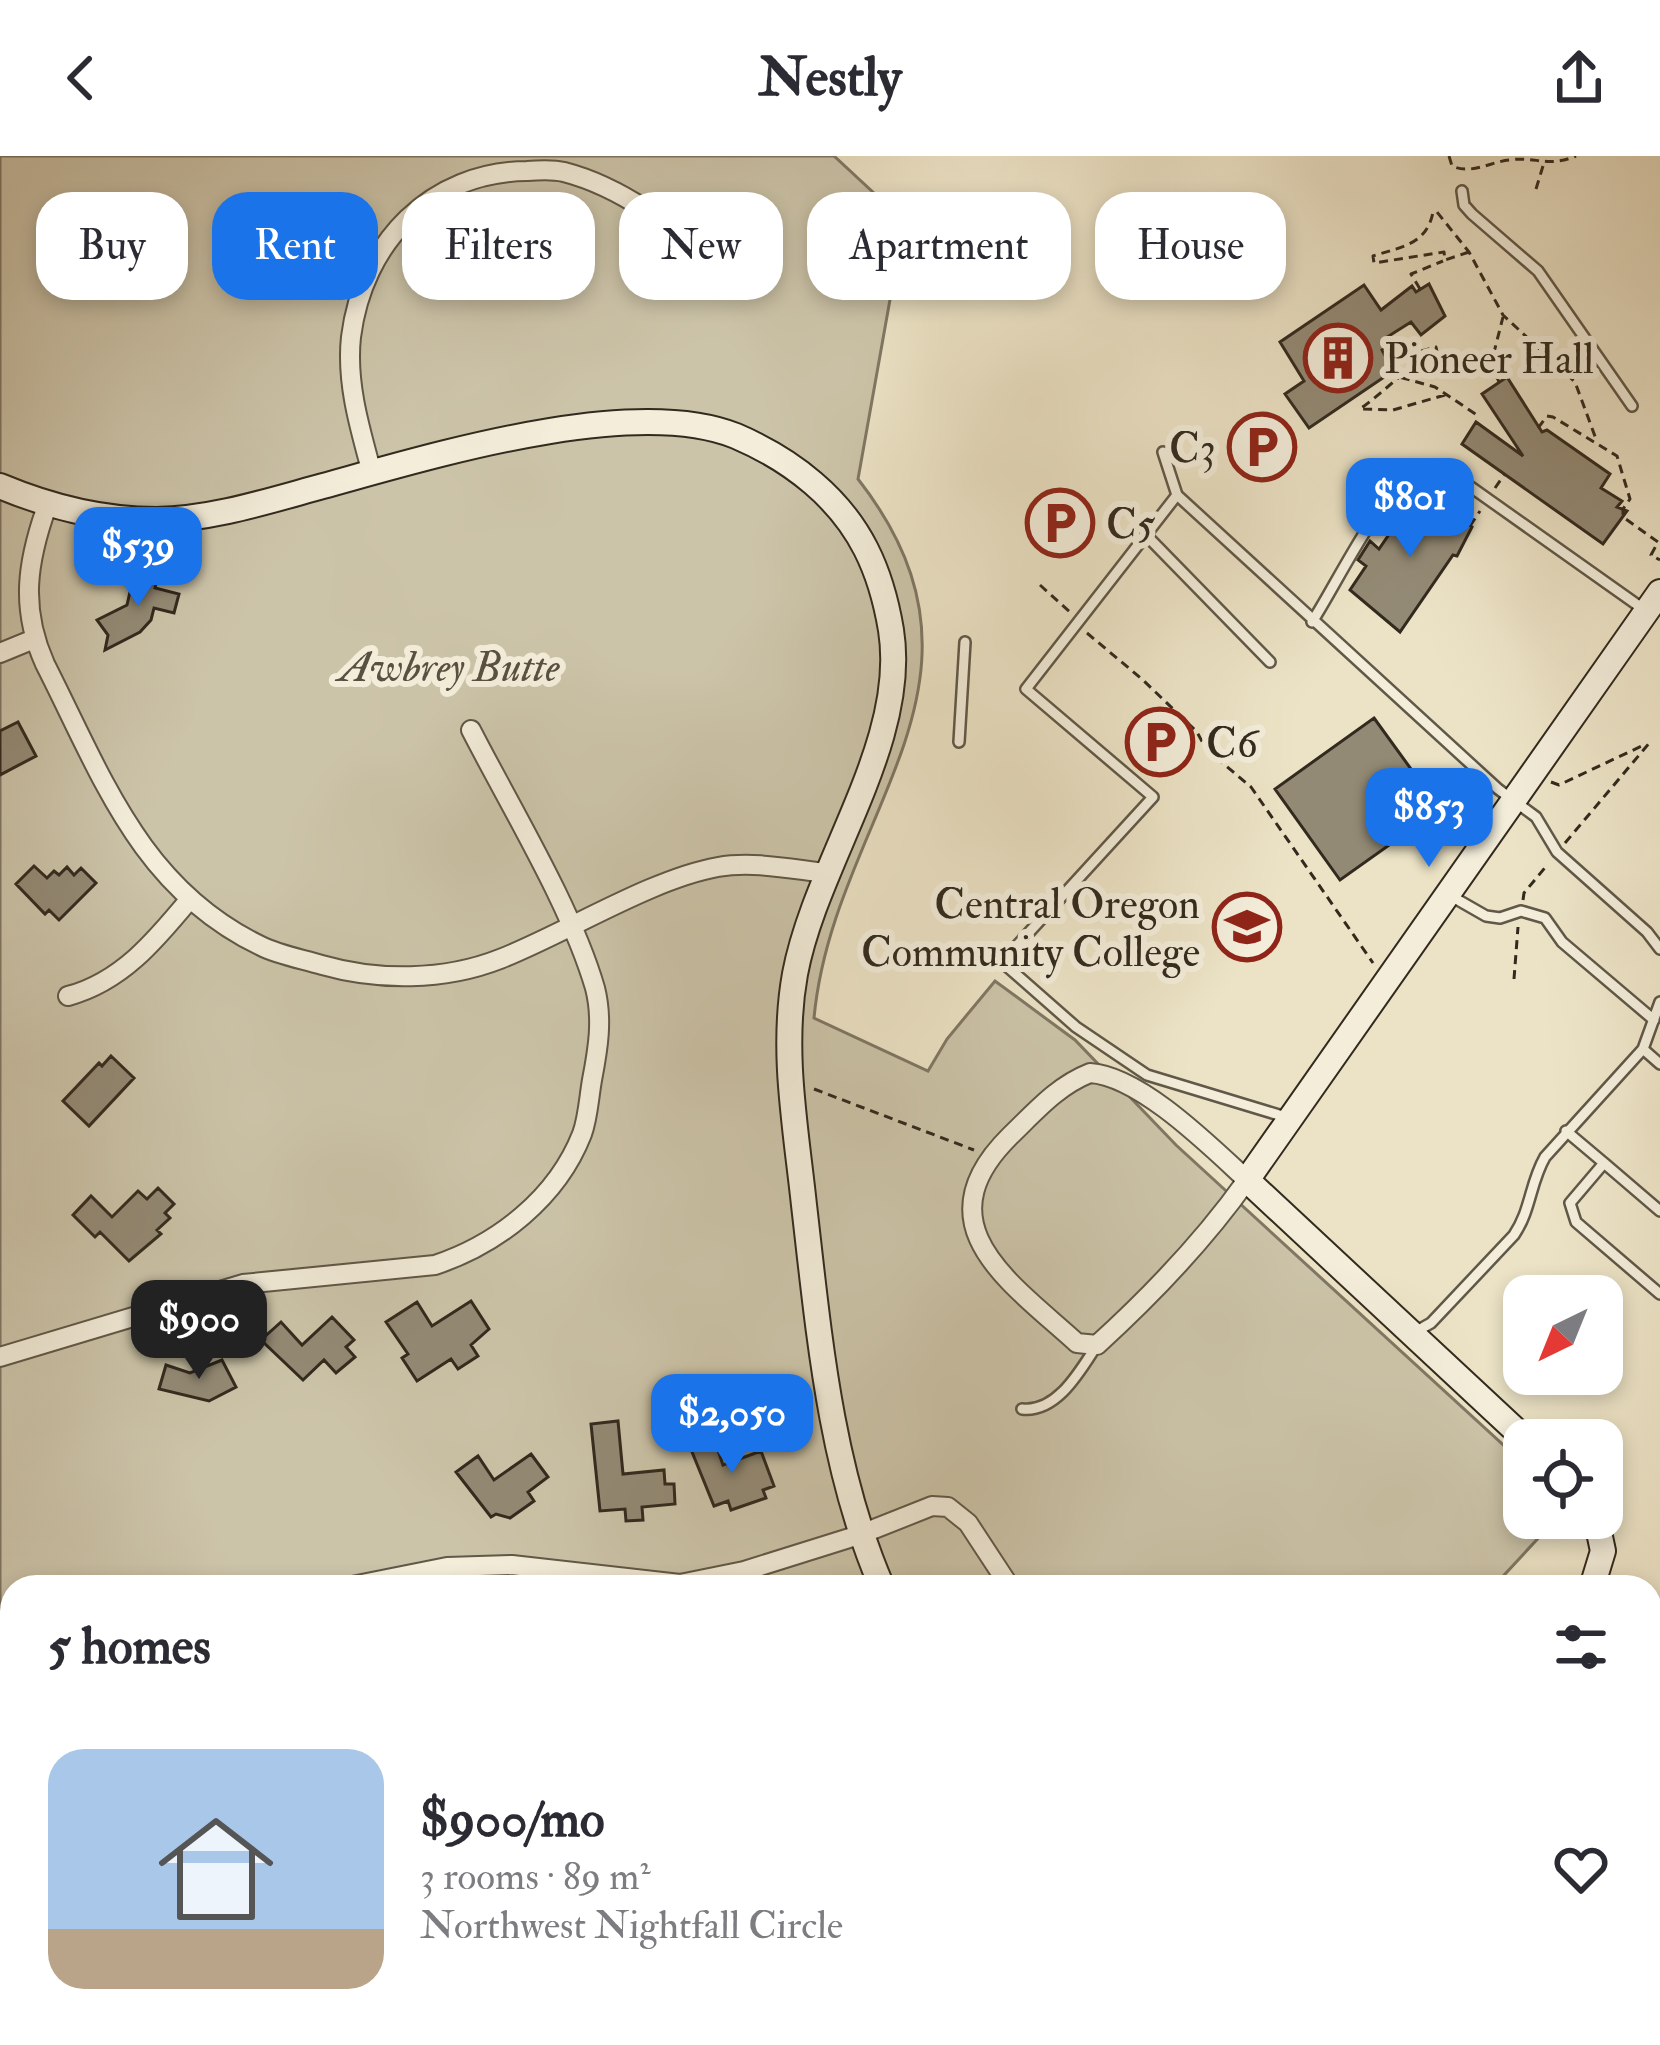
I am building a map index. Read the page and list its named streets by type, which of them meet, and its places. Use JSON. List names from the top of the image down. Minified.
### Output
{"parks":["Awbrey Butte"],"places":{"building":["Pioneer Hall"],"parking":["C3","C5","C6"],"school or university":["Central Oregon Community College"]},"north":"bottom left","page":{"header":"Nestly","chip":["Buy","Rent","Filters","New","Apartment","House"],"price":["$801","$539","$853","$900","$2,050"],"heading":"5 homes","list":[{"name":"$900/mo","note":"3 rooms · 89 m² · Northwest Nightfall Circle"}]}}
